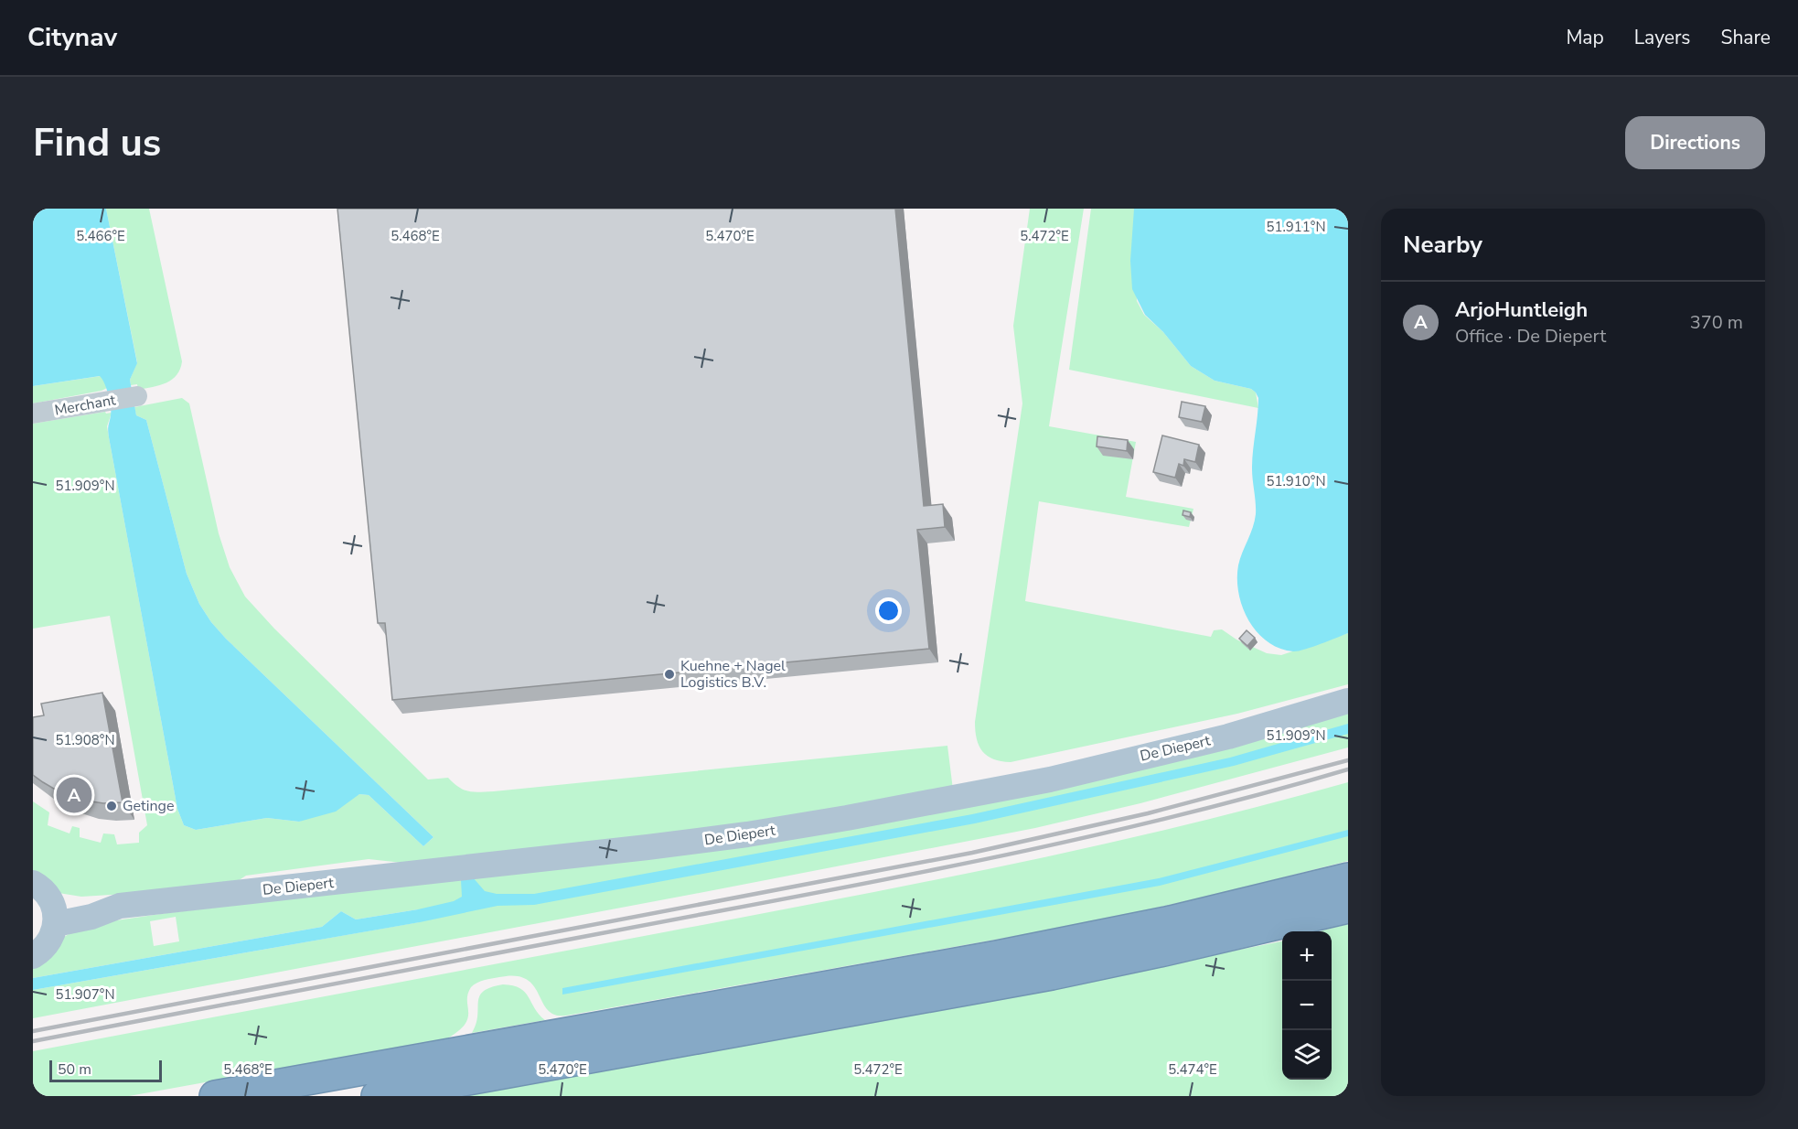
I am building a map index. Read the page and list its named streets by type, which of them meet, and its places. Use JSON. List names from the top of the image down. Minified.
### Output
{"streets":{"main road":["De Diepert"],"street":["Merchant"]},"places":["Kuehne + Nagel Logistics B.V.","Getinge"],"scale_bar":"50 m","page":{"header":"Citynav","nav":["Map","Layers","Share"],"buttons":"Directions","title":"Find us","heading":"Nearby","list":[{"mark":"A","name":"ArjoHuntleigh","note":"Office · De Diepert","value":"370 m"}],"pins":"A","map_buttons":["+","−"],"scale":"50 m"},"coordinates":["51.911°N","5.466°E","5.468°E","5.470°E","5.472°E","51.910°N","51.909°N","51.908°N","51.907°N","5.474°E"]}
